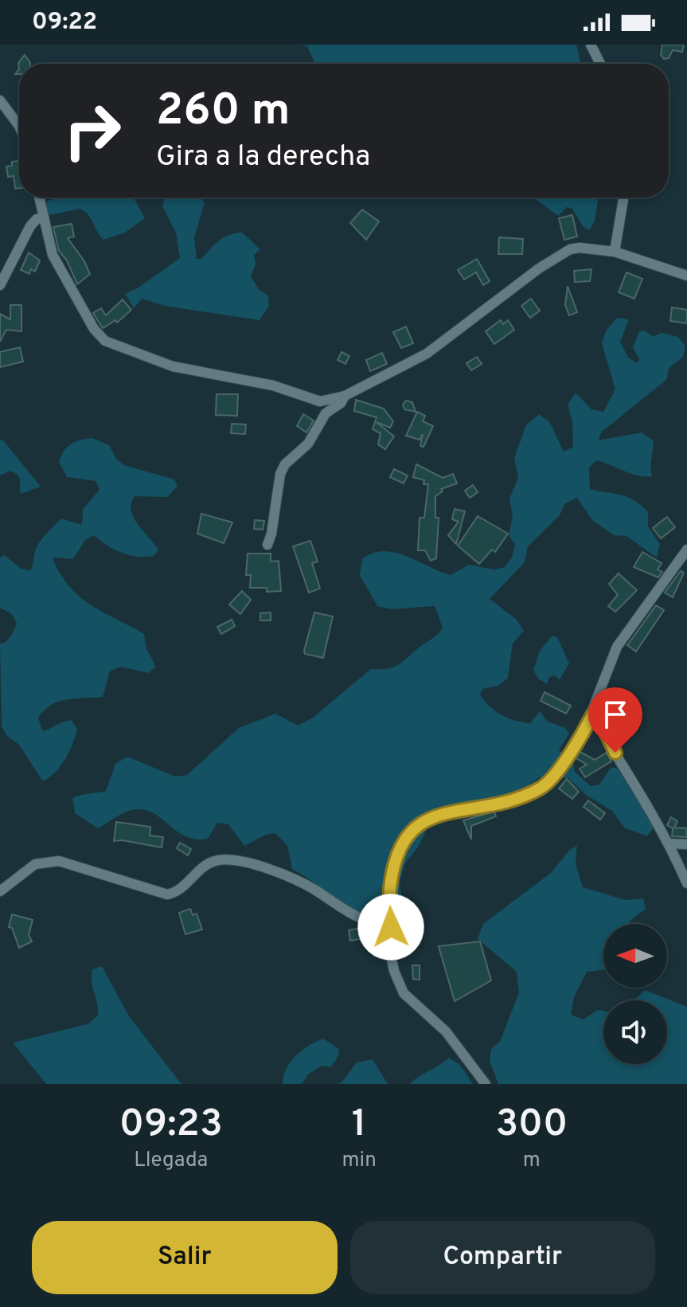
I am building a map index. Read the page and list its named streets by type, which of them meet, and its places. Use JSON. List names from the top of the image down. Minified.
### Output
{"north":"left","page":{"status":"09:22","turn":["260 m","Gira a la derecha"],"eta":["09:23","Llegada","1","min","300","m"],"buttons":["Salir","Compartir"]}}
